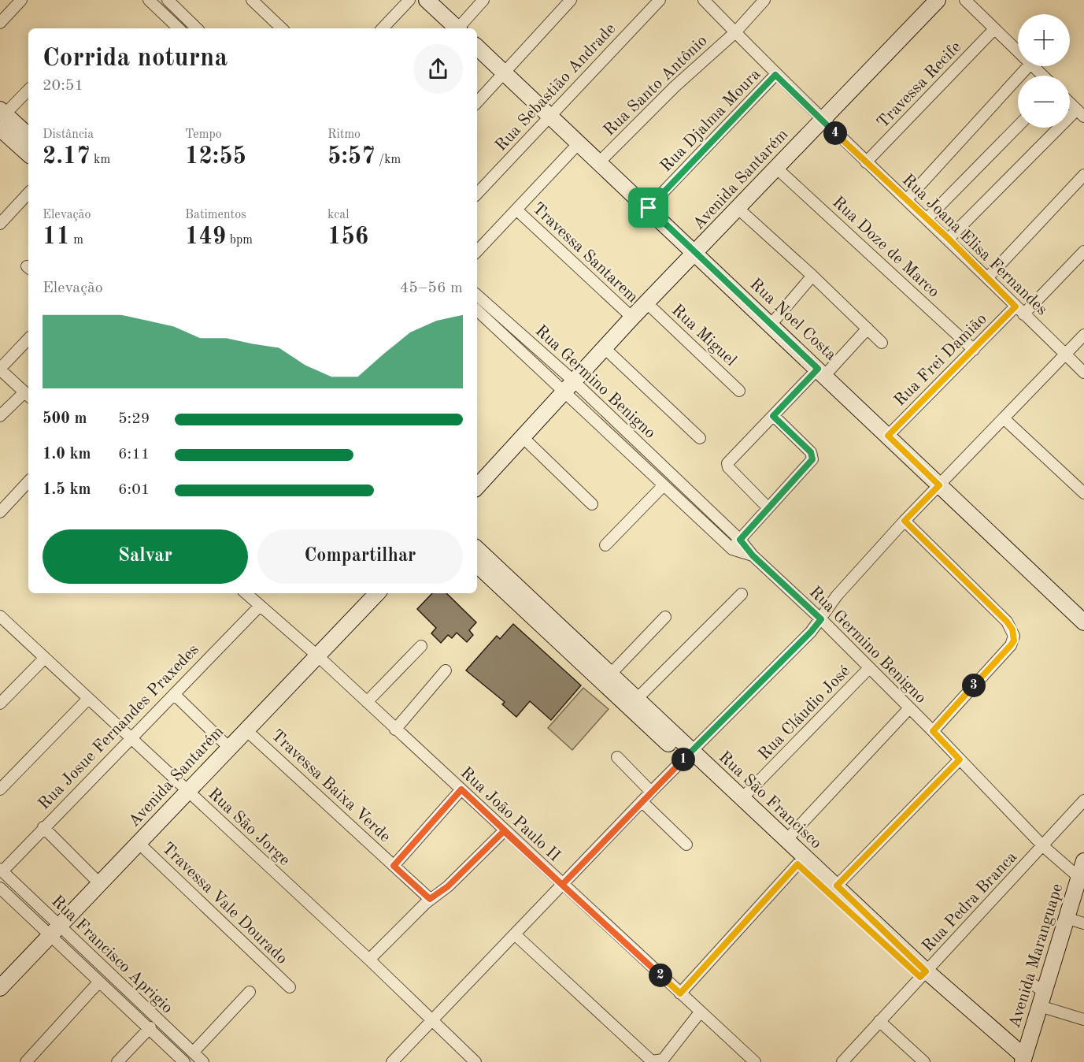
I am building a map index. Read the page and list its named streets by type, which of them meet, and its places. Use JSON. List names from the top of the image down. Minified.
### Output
{"streets":{"street":["Travessa Recife","Rua Santo Antônio","Rua Sebastião Andrade","Rua Djalma Moura","Avenida Santarém","Rua Joana Elisa Fernandes","Rua Doze de Marco","Travessa Santarem","Rua Noel Costa","Rua Miguel","Rua Frei Damião","Rua Germino Benigno","Rua Cláudio José","Rua Josue Fernandes Praxedes","Travessa Baixa Verde","Rua São Francisco","Rua João Paulo II","Rua São Jorge","Rua Pedra Branca","Travessa Vale Dourado","Rua Francisco Aprigio","Avenida Maranguape"]},"crossings":[["Travessa Recife","Rua Joana Elisa Fernandes"],["Rua Santo Antônio","Rua Joana Elisa Fernandes"],["Rua Santo Antônio","Rua Noel Costa"],["Rua Sebastião Andrade","Rua Noel Costa"],["Rua Djalma Moura","Rua Joana Elisa Fernandes"],["Rua Djalma Moura","Rua Noel Costa"],["Avenida Santarém","Rua Joana Elisa Fernandes"],["Avenida Santarém","Rua Doze de Marco"],["Avenida Santarém","Travessa Santarem"],["Avenida Santarém","Rua Noel Costa"],["Avenida Santarém","Rua Miguel"],["Avenida Santarém","Rua Germino Benigno"],["Avenida Santarém","Travessa Baixa Verde"],["Avenida Santarém","Rua João Paulo II"],["Avenida Santarém","Rua São Jorge"],["Avenida Santarém","Travessa Vale Dourado"],["Avenida Santarém","Rua Francisco Aprigio"],["Rua Joana Elisa Fernandes","Rua Frei Damião"],["Rua Doze de Marco","Rua Frei Damião"],["Rua Noel Costa","Rua Frei Damião"],["Rua Germino Benigno","Rua Cláudio José"],["Rua Germino Benigno","Rua Pedra Branca"],["Rua Germino Benigno","Avenida Maranguape"],["Rua Cláudio José","Rua São Francisco"],["Rua Josue Fernandes Praxedes","Rua João Paulo II"],["Rua Josue Fernandes Praxedes","Rua São Jorge"],["Rua Josue Fernandes Praxedes","Rua Francisco Aprigio"],["Travessa Baixa Verde","Rua João Paulo II"],["Rua São Francisco","Rua Pedra Branca"],["Rua São Francisco","Avenida Maranguape"]],"page":{"map_buttons":["+","−"],"heading":["Corrida noturna","20:51"],"stats":[["Distância","2.17 km"],["Tempo","12:55"],["Ritmo","5:57 /km"],["Elevação","11 m"],["Batimentos","149 bpm"],["kcal","156"]],"pins":["4","3","1","2"],"chart":["Elevação","45–56 m"],"list":[{"name":"500 m","note":"5:29"},{"name":"1.0 km","note":"6:11"},{"name":"1.5 km","note":"6:01"}],"buttons":["Salvar","Compartilhar"]}}
